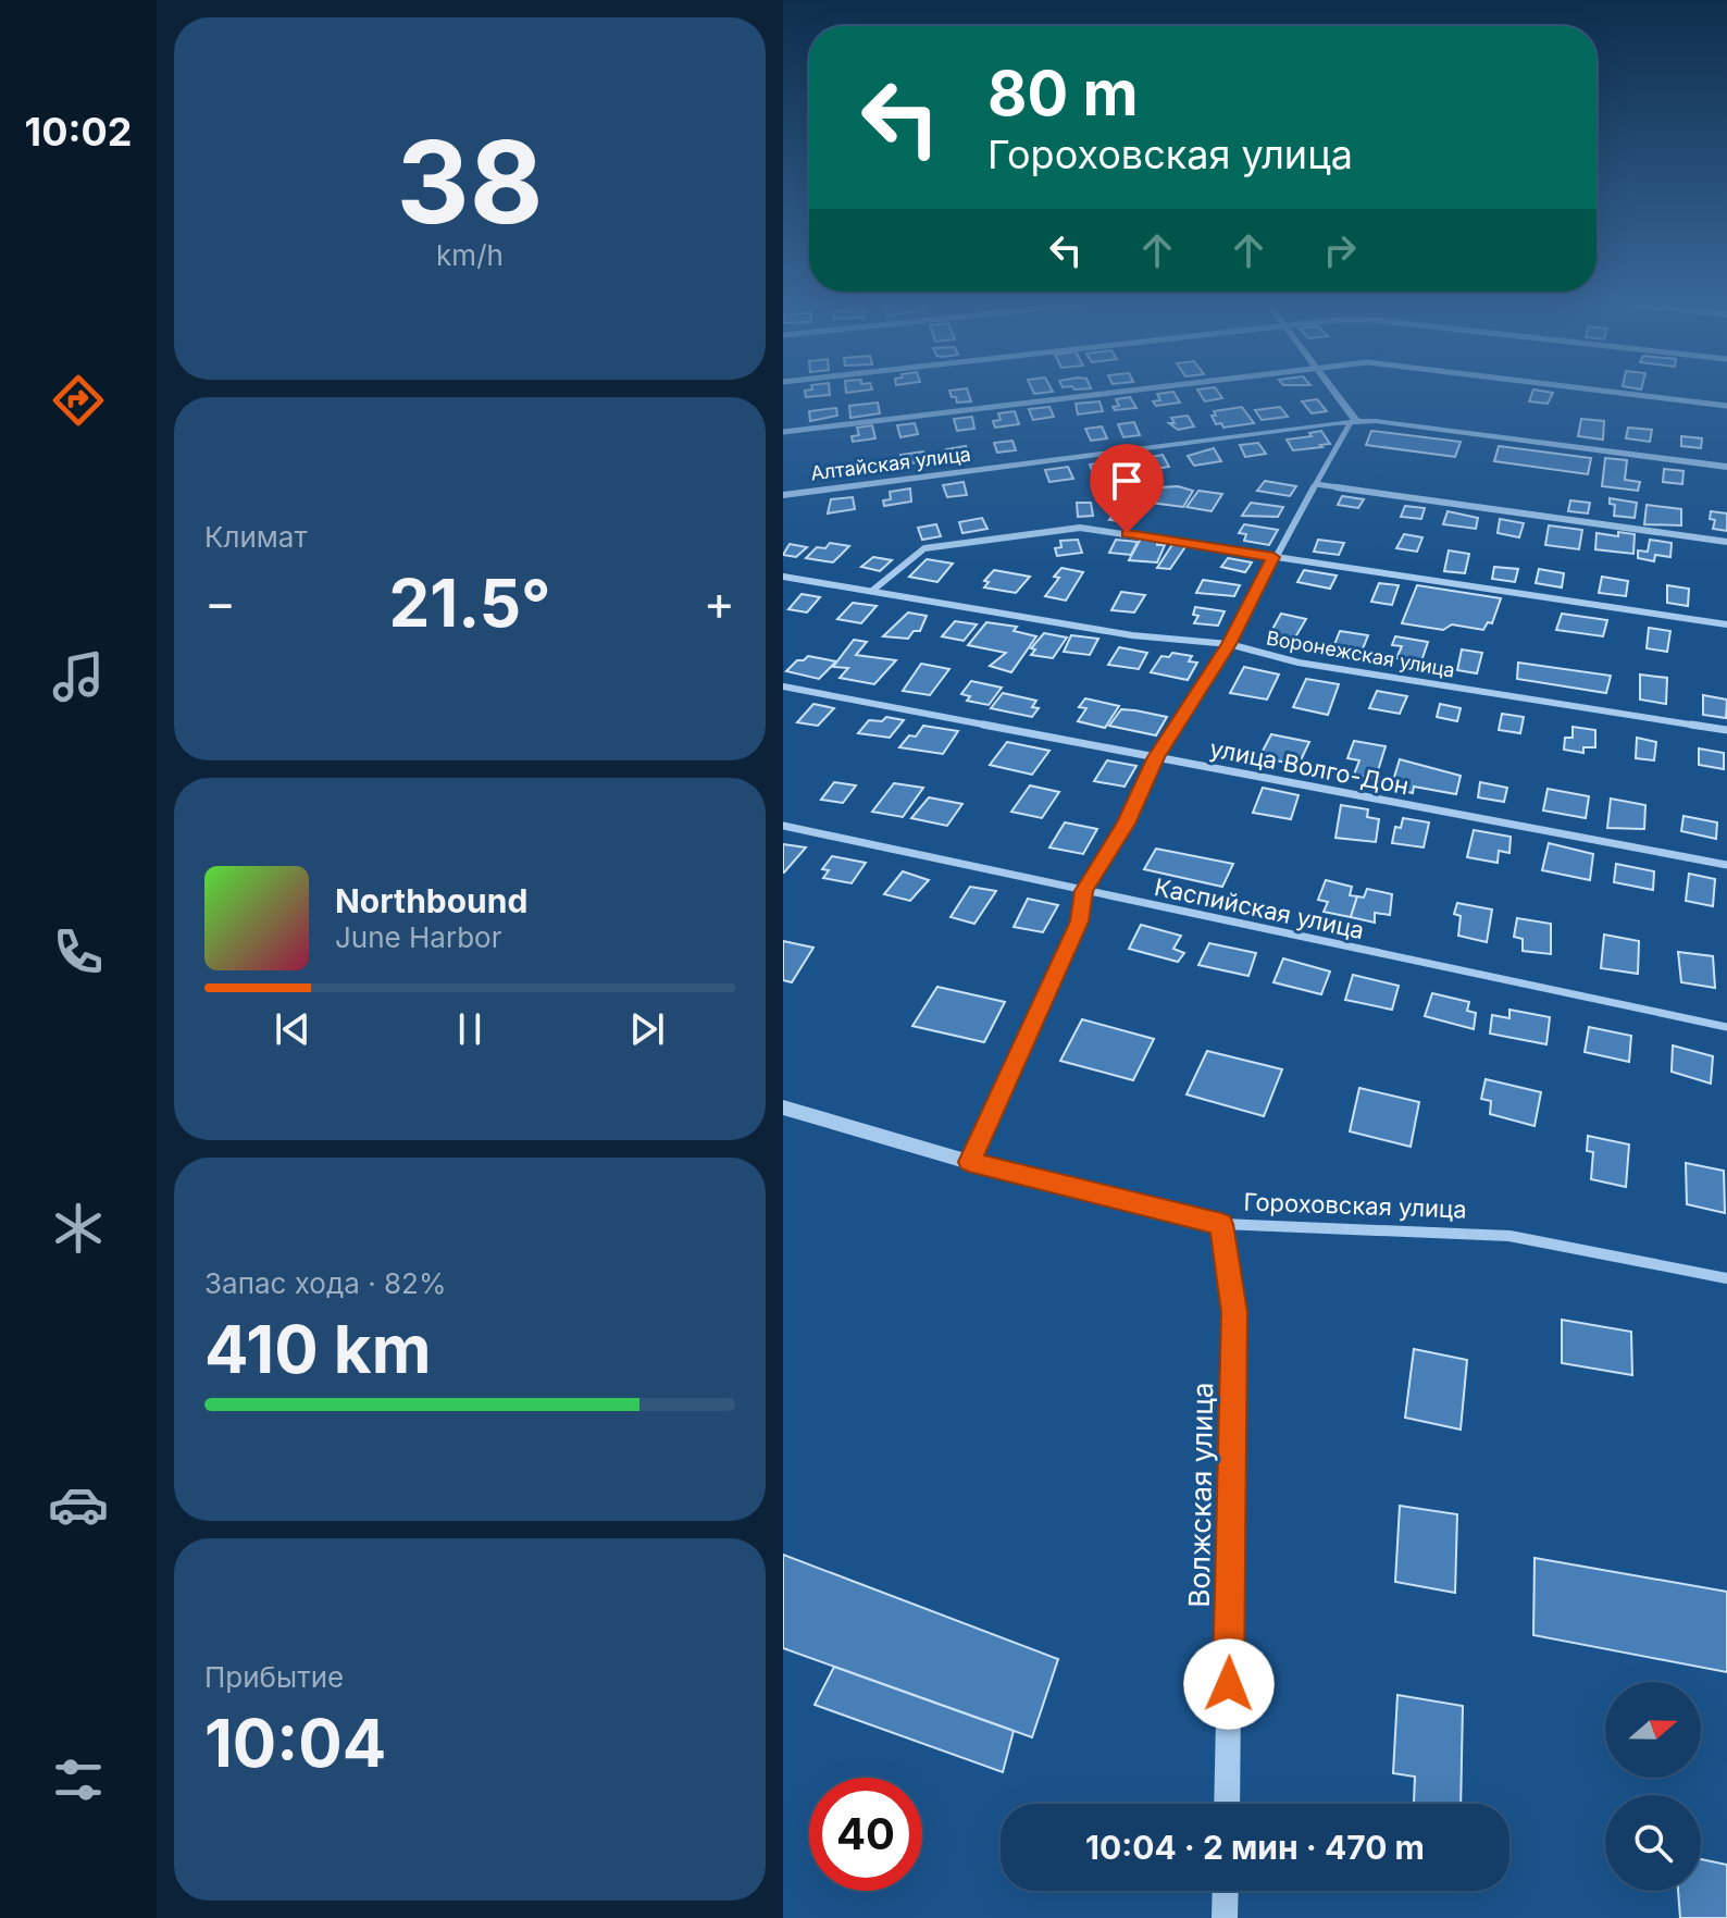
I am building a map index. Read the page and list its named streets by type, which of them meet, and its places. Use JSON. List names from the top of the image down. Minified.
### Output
{"streets":{"street":["Алтайская улица","Воронежская улица","улица Волго-Дон","Каспийская улица","Гороховская улица","Волжская улица"]},"crossings":[["Гороховская улица","Волжская улица"]],"north":"right","page":{"tabs":"10:02","tile":[["38","km/h"],"Климат",["Запас хода · 82%","410 km"],["Прибытие","10:04"]],"turn":["80 m","Гороховская улица"],"heat":["−","21.5°","+"],"song":["Northbound","June Harbor"],"limit":"40","trip":"10:04 · 2 мин · 470 m"}}
